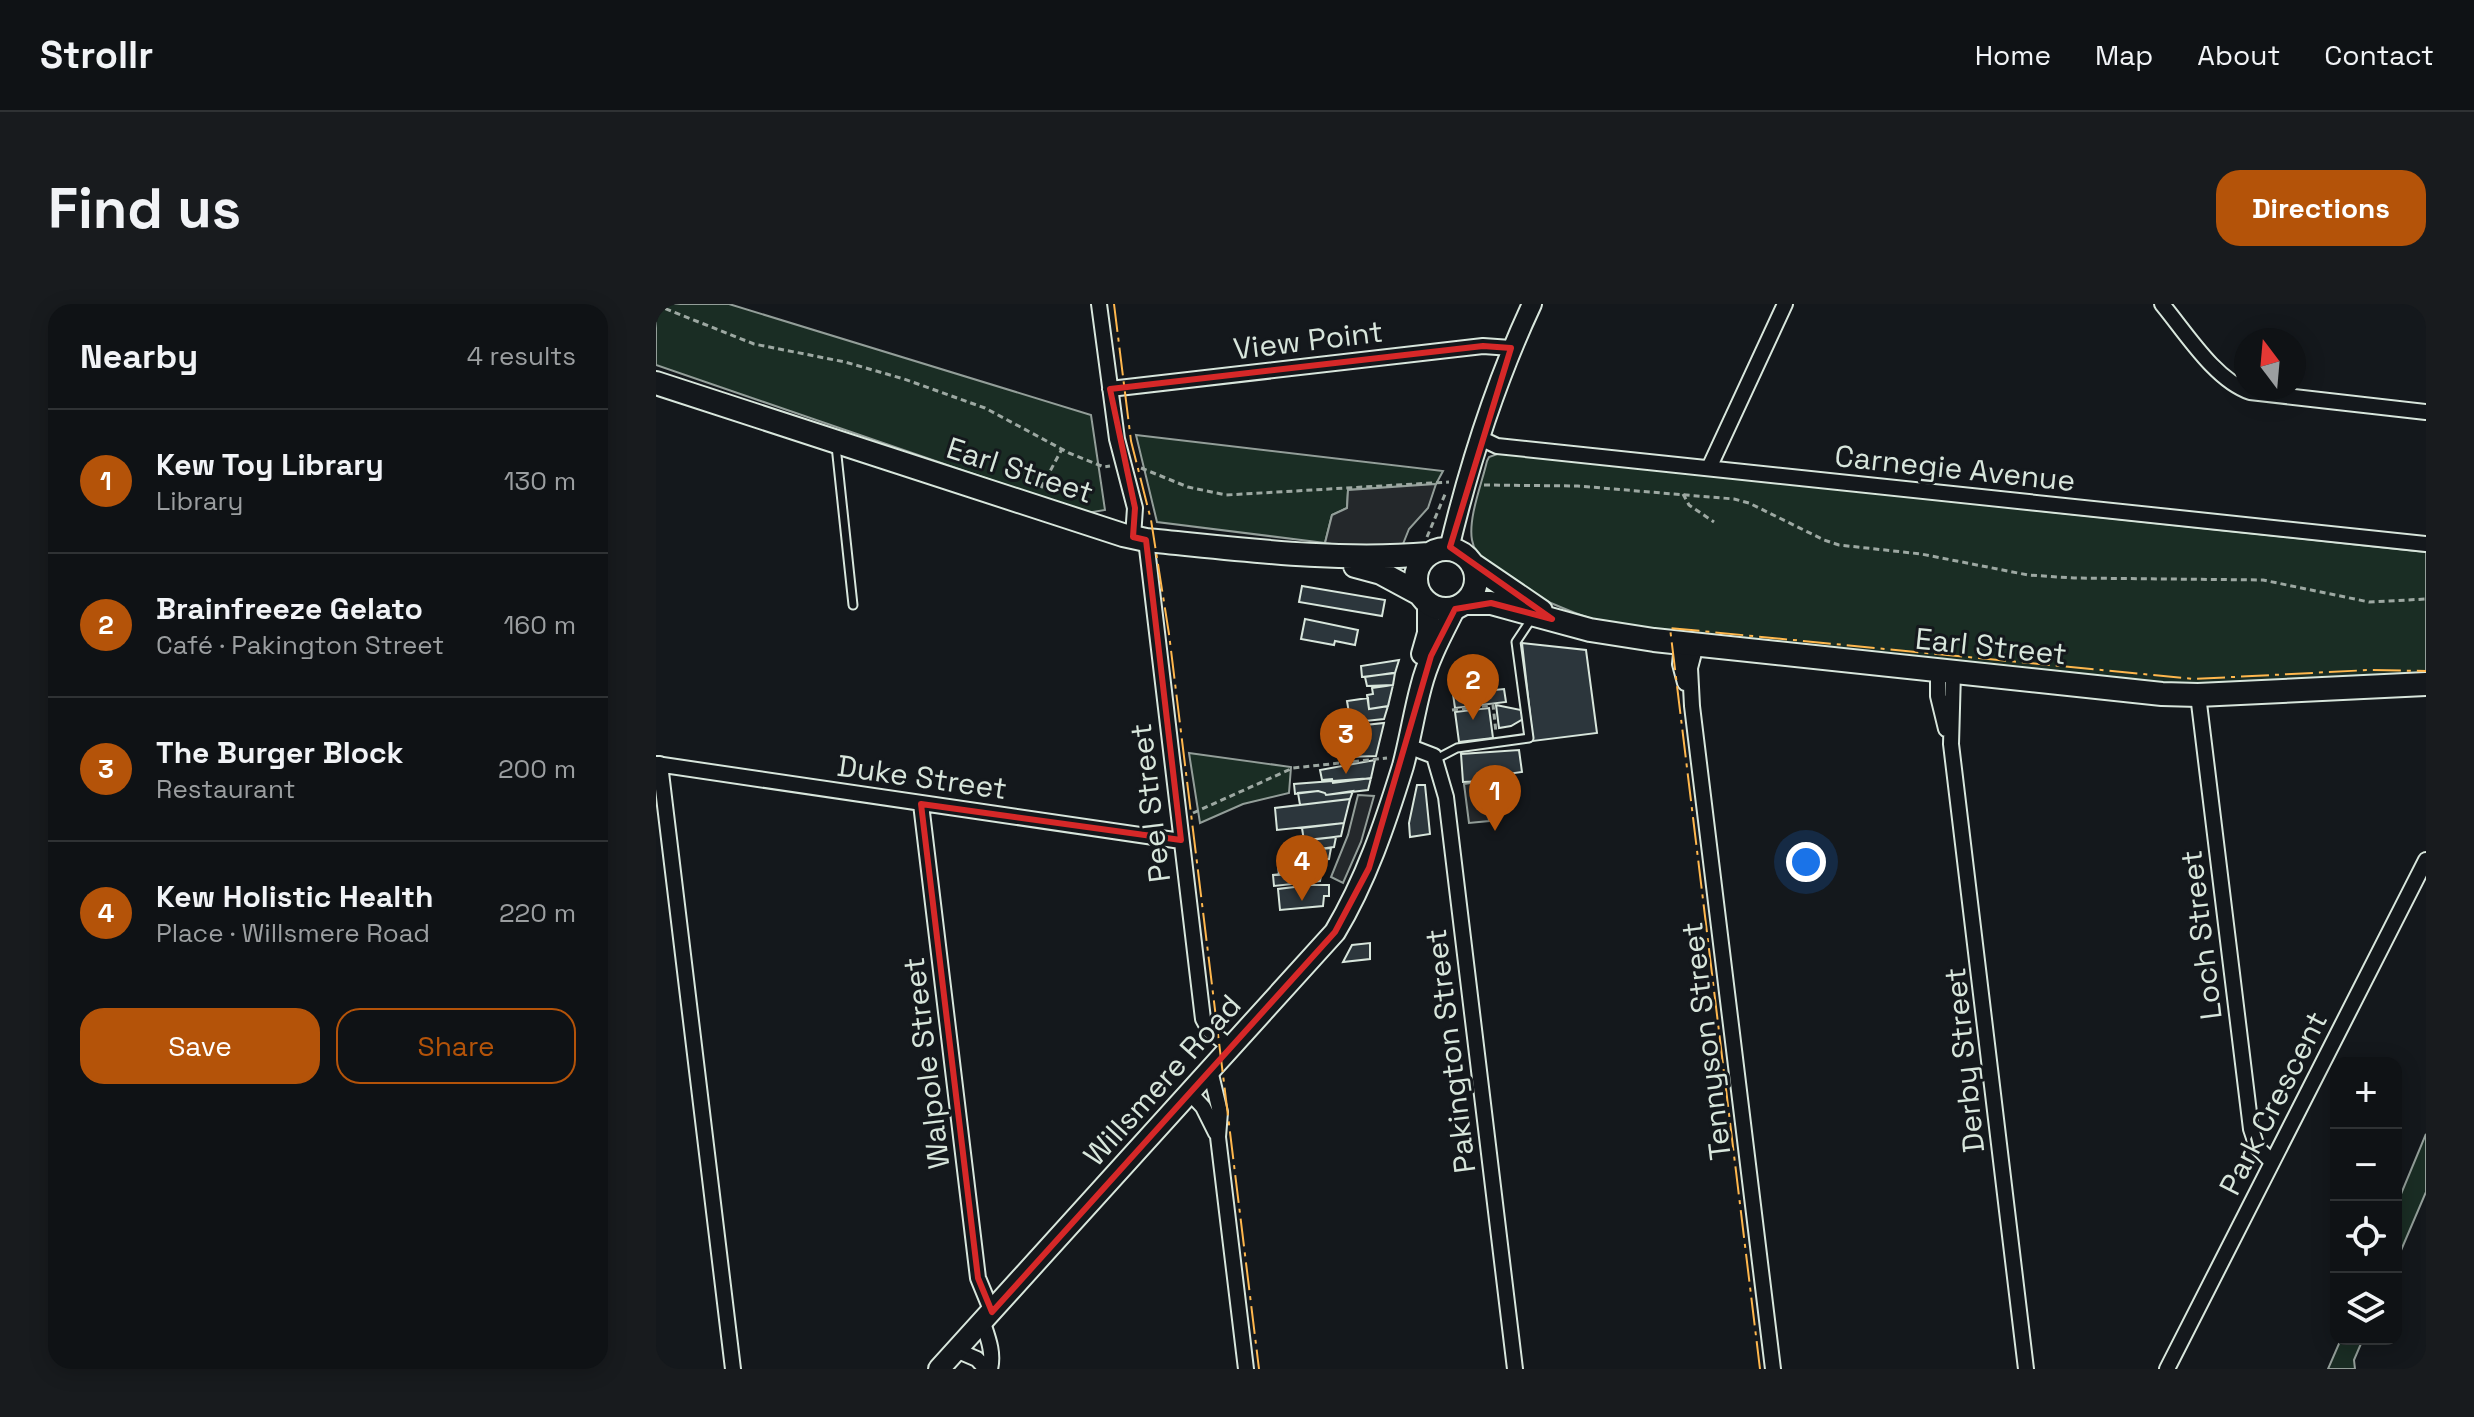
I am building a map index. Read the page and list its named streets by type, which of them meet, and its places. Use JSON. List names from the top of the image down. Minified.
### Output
{"streets":{"main road":["Earl Street","Willsmere Road"],"street":["View Point","Carnegie Avenue","Duke Street","Peel Street","Loch Street","Tennyson Street","Pakington Street","Derby Street","Walpole Street","Park Crescent"]},"crossings":[["View Point","Peel Street"],["Earl Street","Peel Street"],["Earl Street","Loch Street"],["Earl Street","Tennyson Street"],["Earl Street","Derby Street"],["Earl Street","Willsmere Road"],["Duke Street","Peel Street"],["Duke Street","Walpole Street"],["Peel Street","Willsmere Road"],["Loch Street","Park Crescent"],["Walpole Street","Willsmere Road"]],"north":"top","page":{"header":"Strollr","nav":["Home","Map","About","Contact"],"buttons":["Directions",["Save","Share"]],"title":"Find us","heading":["Nearby","4 results"],"list":[{"mark":"1","name":"Kew Toy Library","note":"Library","value":"130 m"},{"mark":"2","name":"Brainfreeze Gelato","note":"Café · Pakington Street","value":"160 m"},{"mark":"3","name":"The Burger Block","note":"Restaurant","value":"200 m"},{"mark":"4","name":"Kew Holistic Health","note":"Place · Willsmere Road","value":"220 m"}],"pins":["2","3","1","4"],"map_buttons":["+","−"]}}
